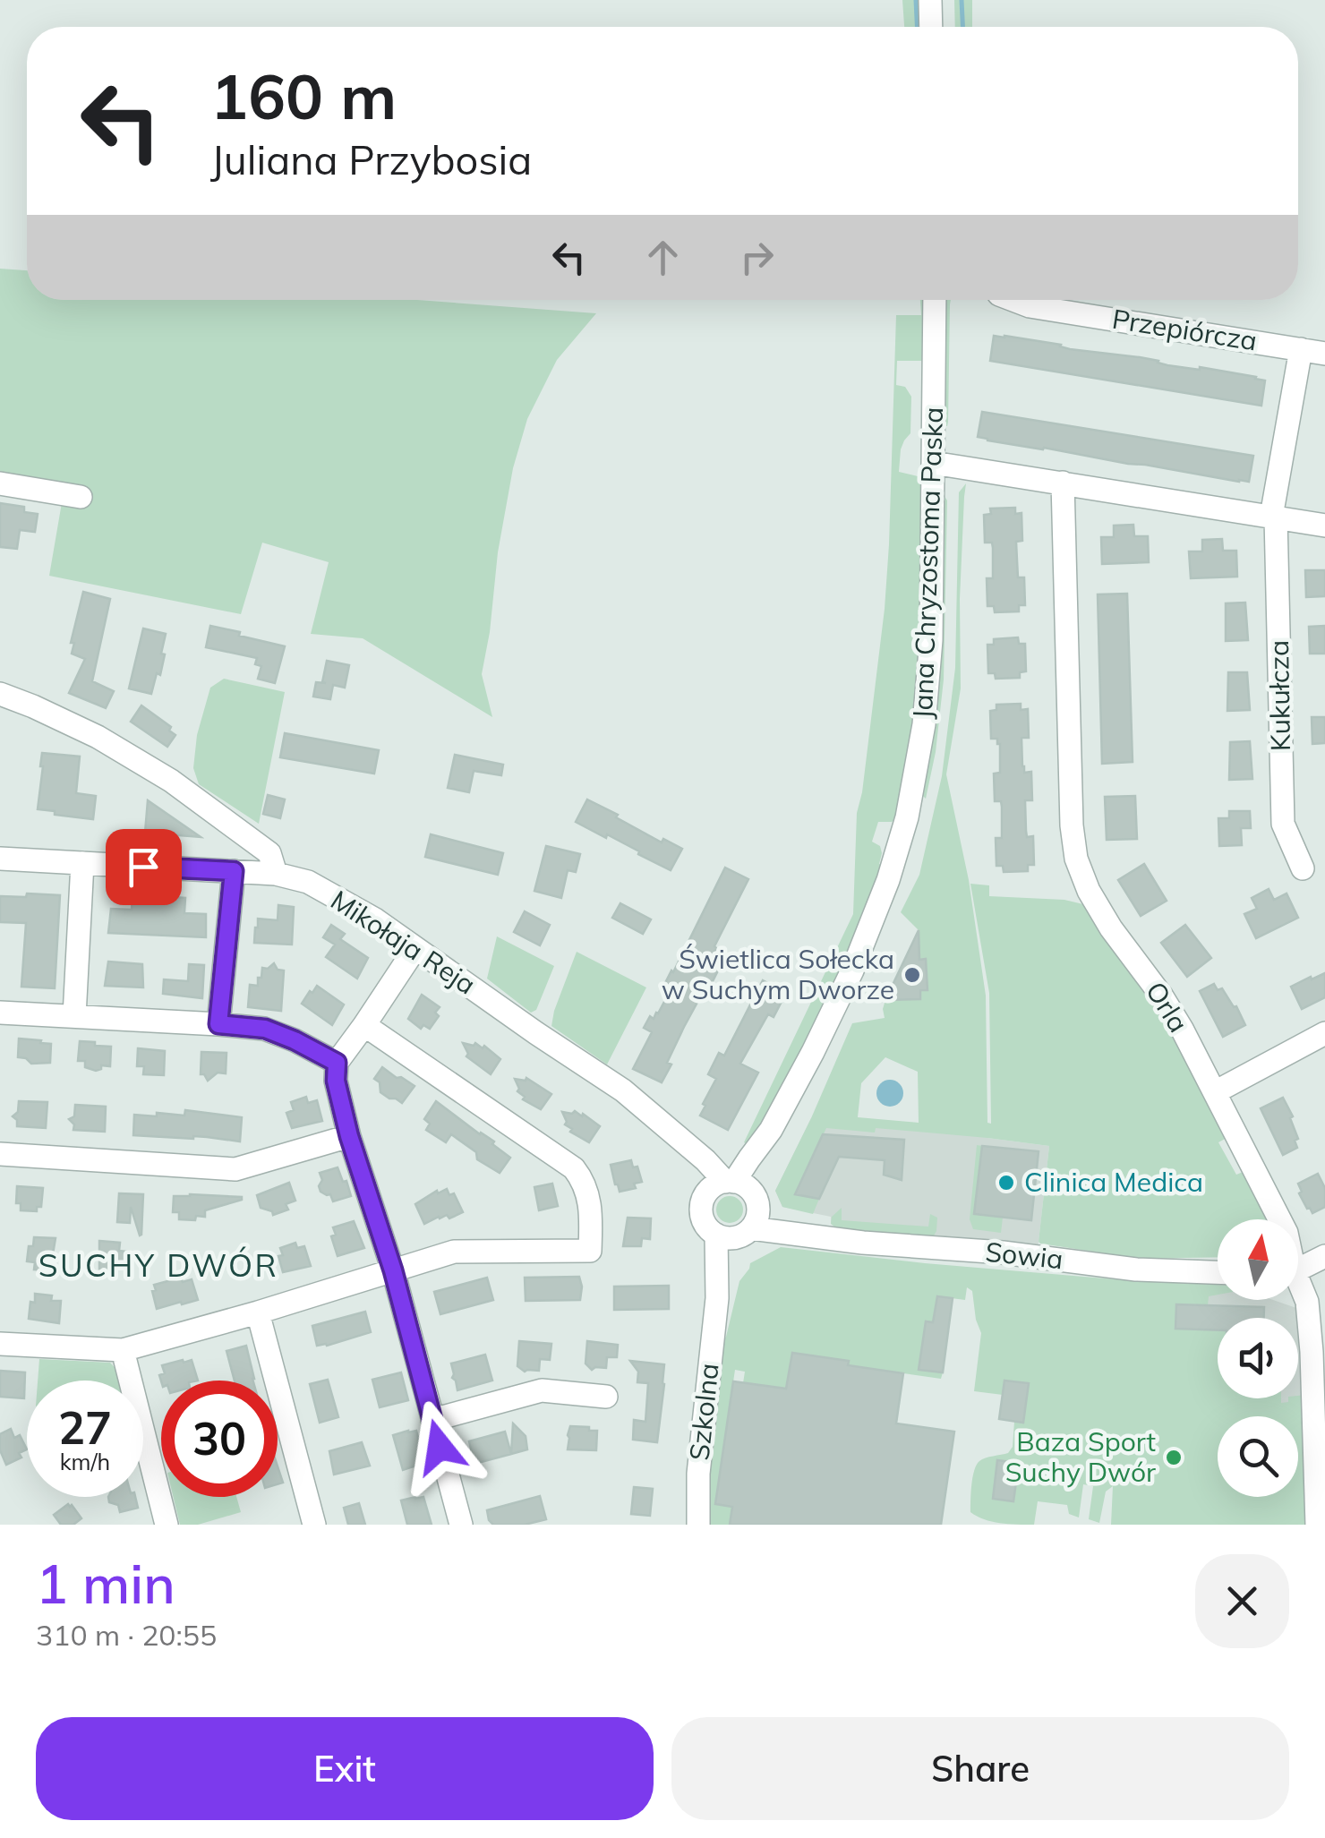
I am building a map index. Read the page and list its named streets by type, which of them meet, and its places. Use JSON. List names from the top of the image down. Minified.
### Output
{"streets":{"street":["Przepiórcza","Jana Chryzostoma Paska","Kukułcza","Mikołaja Reja","Orla","Sowia","Szkolna"]},"crossings":[["Przepiórcza","Kukułcza"],["Jana Chryzostoma Paska","Mikołaja Reja"],["Jana Chryzostoma Paska","Sowia"],["Jana Chryzostoma Paska","Szkolna"],["Mikołaja Reja","Sowia"],["Mikołaja Reja","Szkolna"],["Sowia","Szkolna"]],"districts":["SUCHY DWÓR"],"places":["Świetlica Sołecka w Suchym Dworze","Clinica Medica","Baza Sport Suchy Dwór"],"north":"top","page":{"turn":["160 m","Juliana Przybosia"],"speed":"27 km/h","limit":"30","heading":["1 min","310 m · 20:55"],"buttons":["Exit","Share"]}}
